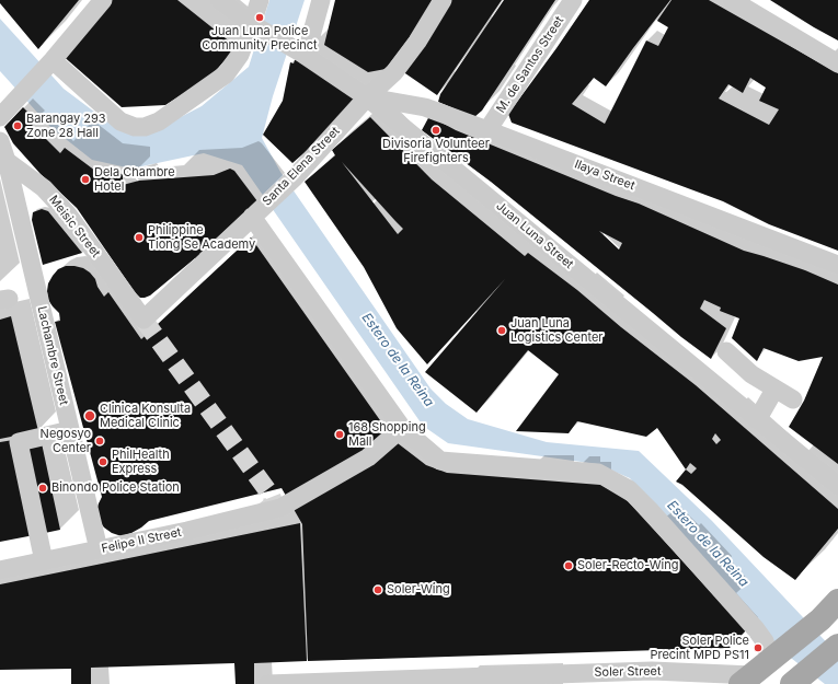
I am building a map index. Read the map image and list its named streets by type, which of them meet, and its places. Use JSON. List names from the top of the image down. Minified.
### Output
{"streets":{"street":["M. de Santos Street","Santa Elena Street","Ilaya Street","Meisic Street","Juan Luna Street","Lachambre Street","Felipe II Street","Soler Street"]},"crossings":[["M. de Santos Street","Ilaya Street"],["Santa Elena Street","Ilaya Street"],["Santa Elena Street","Meisic Street"],["Santa Elena Street","Juan Luna Street"],["Ilaya Street","Juan Luna Street"],["Meisic Street","Lachambre Street"],["Lachambre Street","Felipe II Street"]],"water":["Estero de la Reina"],"places":["Juan Luna Police Community Precinct","Barangay 293 Zone 28 Hall","Divisoria Volunteer Firefighters","Dela Chambre Hotel","Philippine Tiong Se Academy","Juan Luna Logistics Center","Clinica Konsulta Medical Clinic","168 Shopping Mall","Negosyo Center","PhilHealth Express","Binondo Police Station","Soler-Recto-Wing","Soler-Wing","Soler Police Precint MPD PS11"]}
